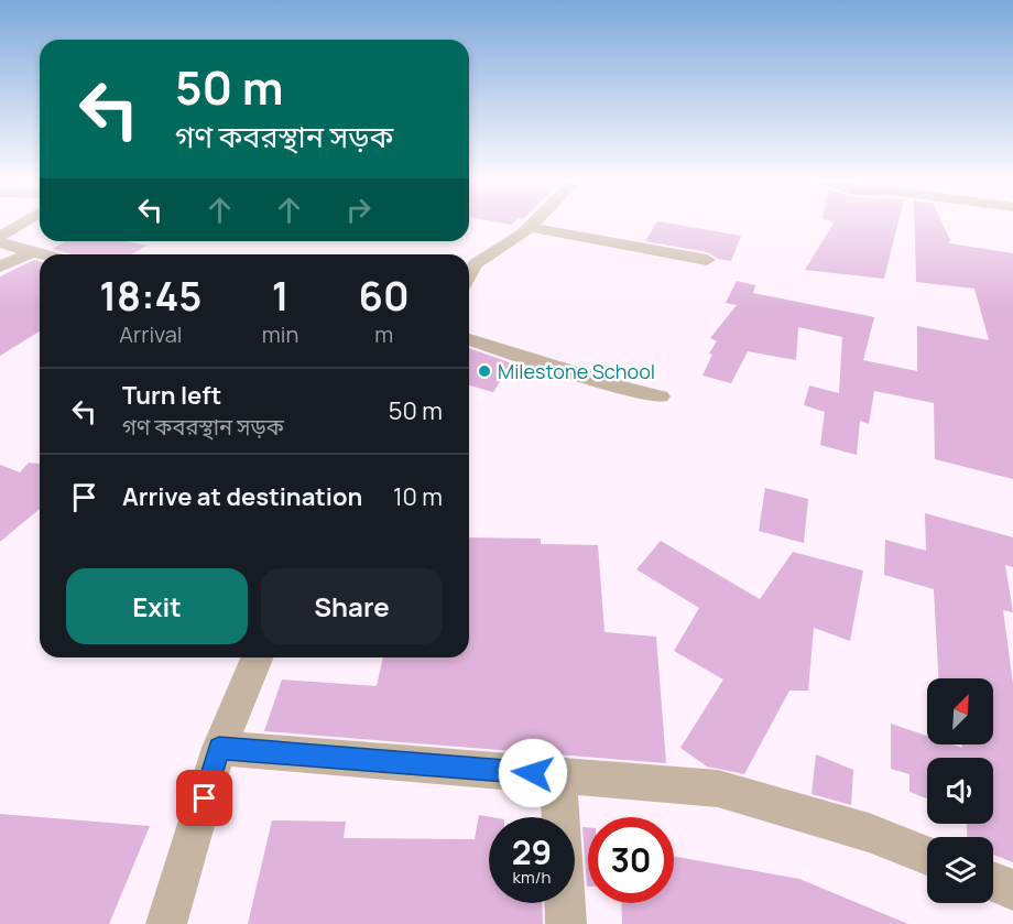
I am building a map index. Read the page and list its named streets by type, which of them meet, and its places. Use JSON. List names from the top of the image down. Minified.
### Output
{"places":["Milestone School"],"north":"top right","page":{"turn":["50 m","গণ কবরস্থান সড়ক"],"eta":["18:45","Arrival","1","min","60","m"],"list":[{"name":"Turn left","note":"গণ কবরস্থান সড়ক","value":"50 m"},{"name":"Arrive at destination","value":"10 m"}],"buttons":["Exit","Share"],"speed":"29 km/h","limit":"30"}}
